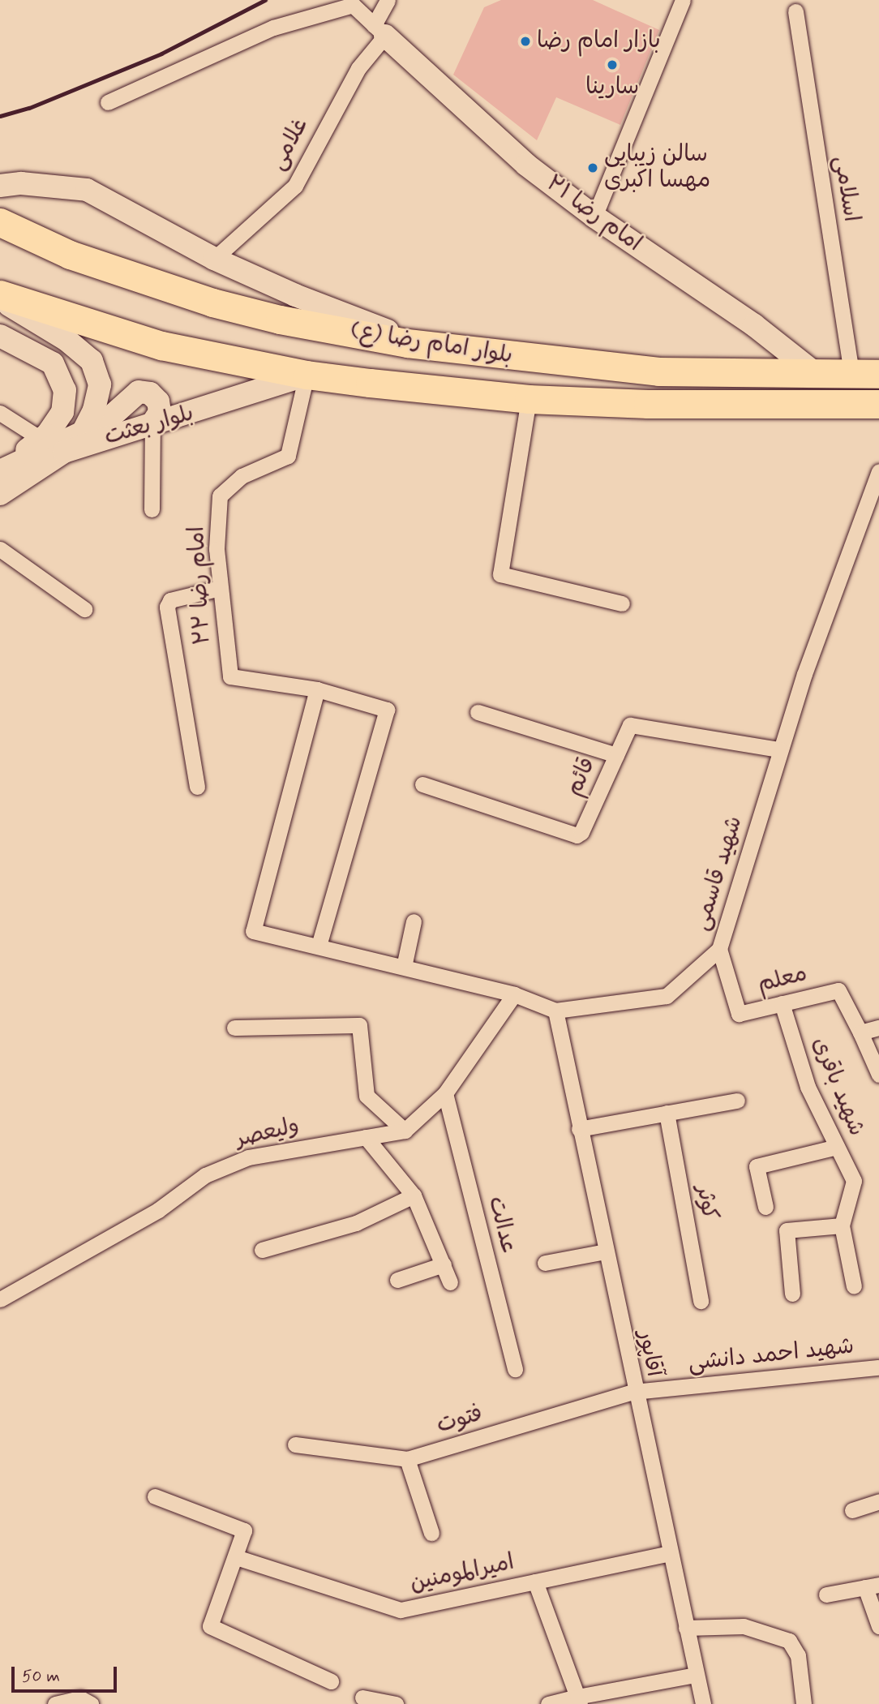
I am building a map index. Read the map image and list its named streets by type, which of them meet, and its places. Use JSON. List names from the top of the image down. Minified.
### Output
{"streets":{"highway":["بلوار امام رضا (ع)"],"street":["غلامی","اسلامی","امام رضا ۲۱","بلوار بعثت","امام رضا ۲۲","قائم","شهید قاسمی","معلم","شهید باقری","ولیعصر","کوثر","عدالت","آقاپور","شهید احمد دانشی","فتوت","اميرالمومنين"]},"crossings":[["غلامی","امام رضا ۲۱"],["اسلامی","بلوار امام رضا (ع)"],["امام رضا ۲۱","بلوار امام رضا (ع)"],["بلوار امام رضا (ع)","بلوار بعثت"],["بلوار امام رضا (ع)","امام رضا ۲۲"],["بلوار بعثت","امام رضا ۲۲"],["امام رضا ۲۲","شهید قاسمی"],["قائم","شهید قاسمی"],["شهید قاسمی","معلم"],["شهید قاسمی","آقاپور"],["معلم","شهید باقری"],["آقاپور","شهید احمد دانشی"],["آقاپور","فتوت"],["آقاپور","اميرالمومنين"],["شهید احمد دانشی","فتوت"]],"places":["بازار امام رضا","سارینا","سالن زیبایی مهسا اکبری"],"scale_bar":"50 m"}
